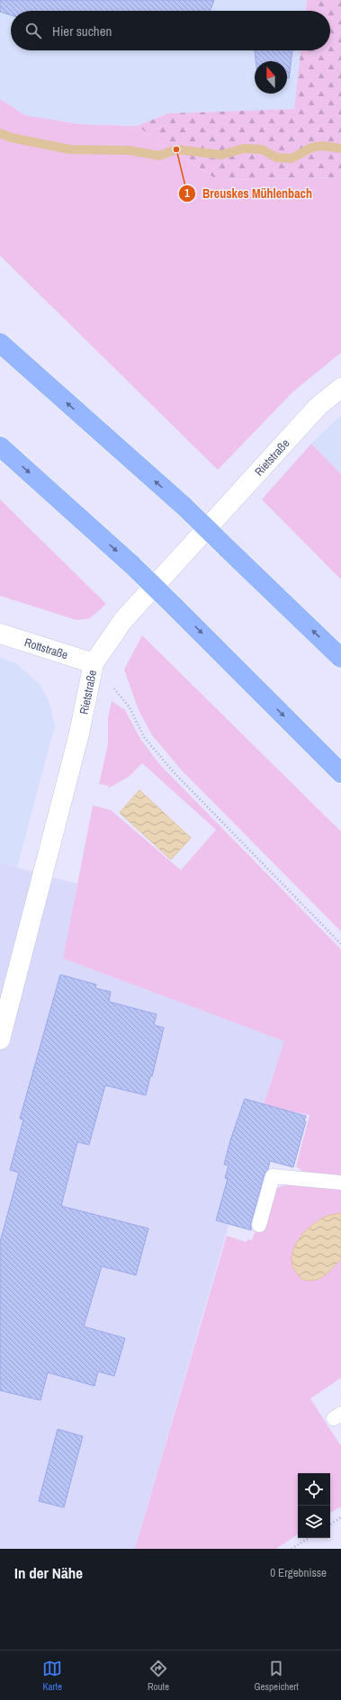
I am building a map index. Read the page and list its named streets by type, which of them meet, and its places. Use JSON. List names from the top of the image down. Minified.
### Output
{"streets":{"street":["Rietstraße","Rottstraße"]},"crossings":[["Rietstraße","Rottstraße"]],"places":["Breuskes Mühlenbach"],"north":"top","page":{"search":"Hier suchen","heading":["In der Nähe","0 Ergebnisse"],"nav":["Karte","Route","Gespeichert"]}}
